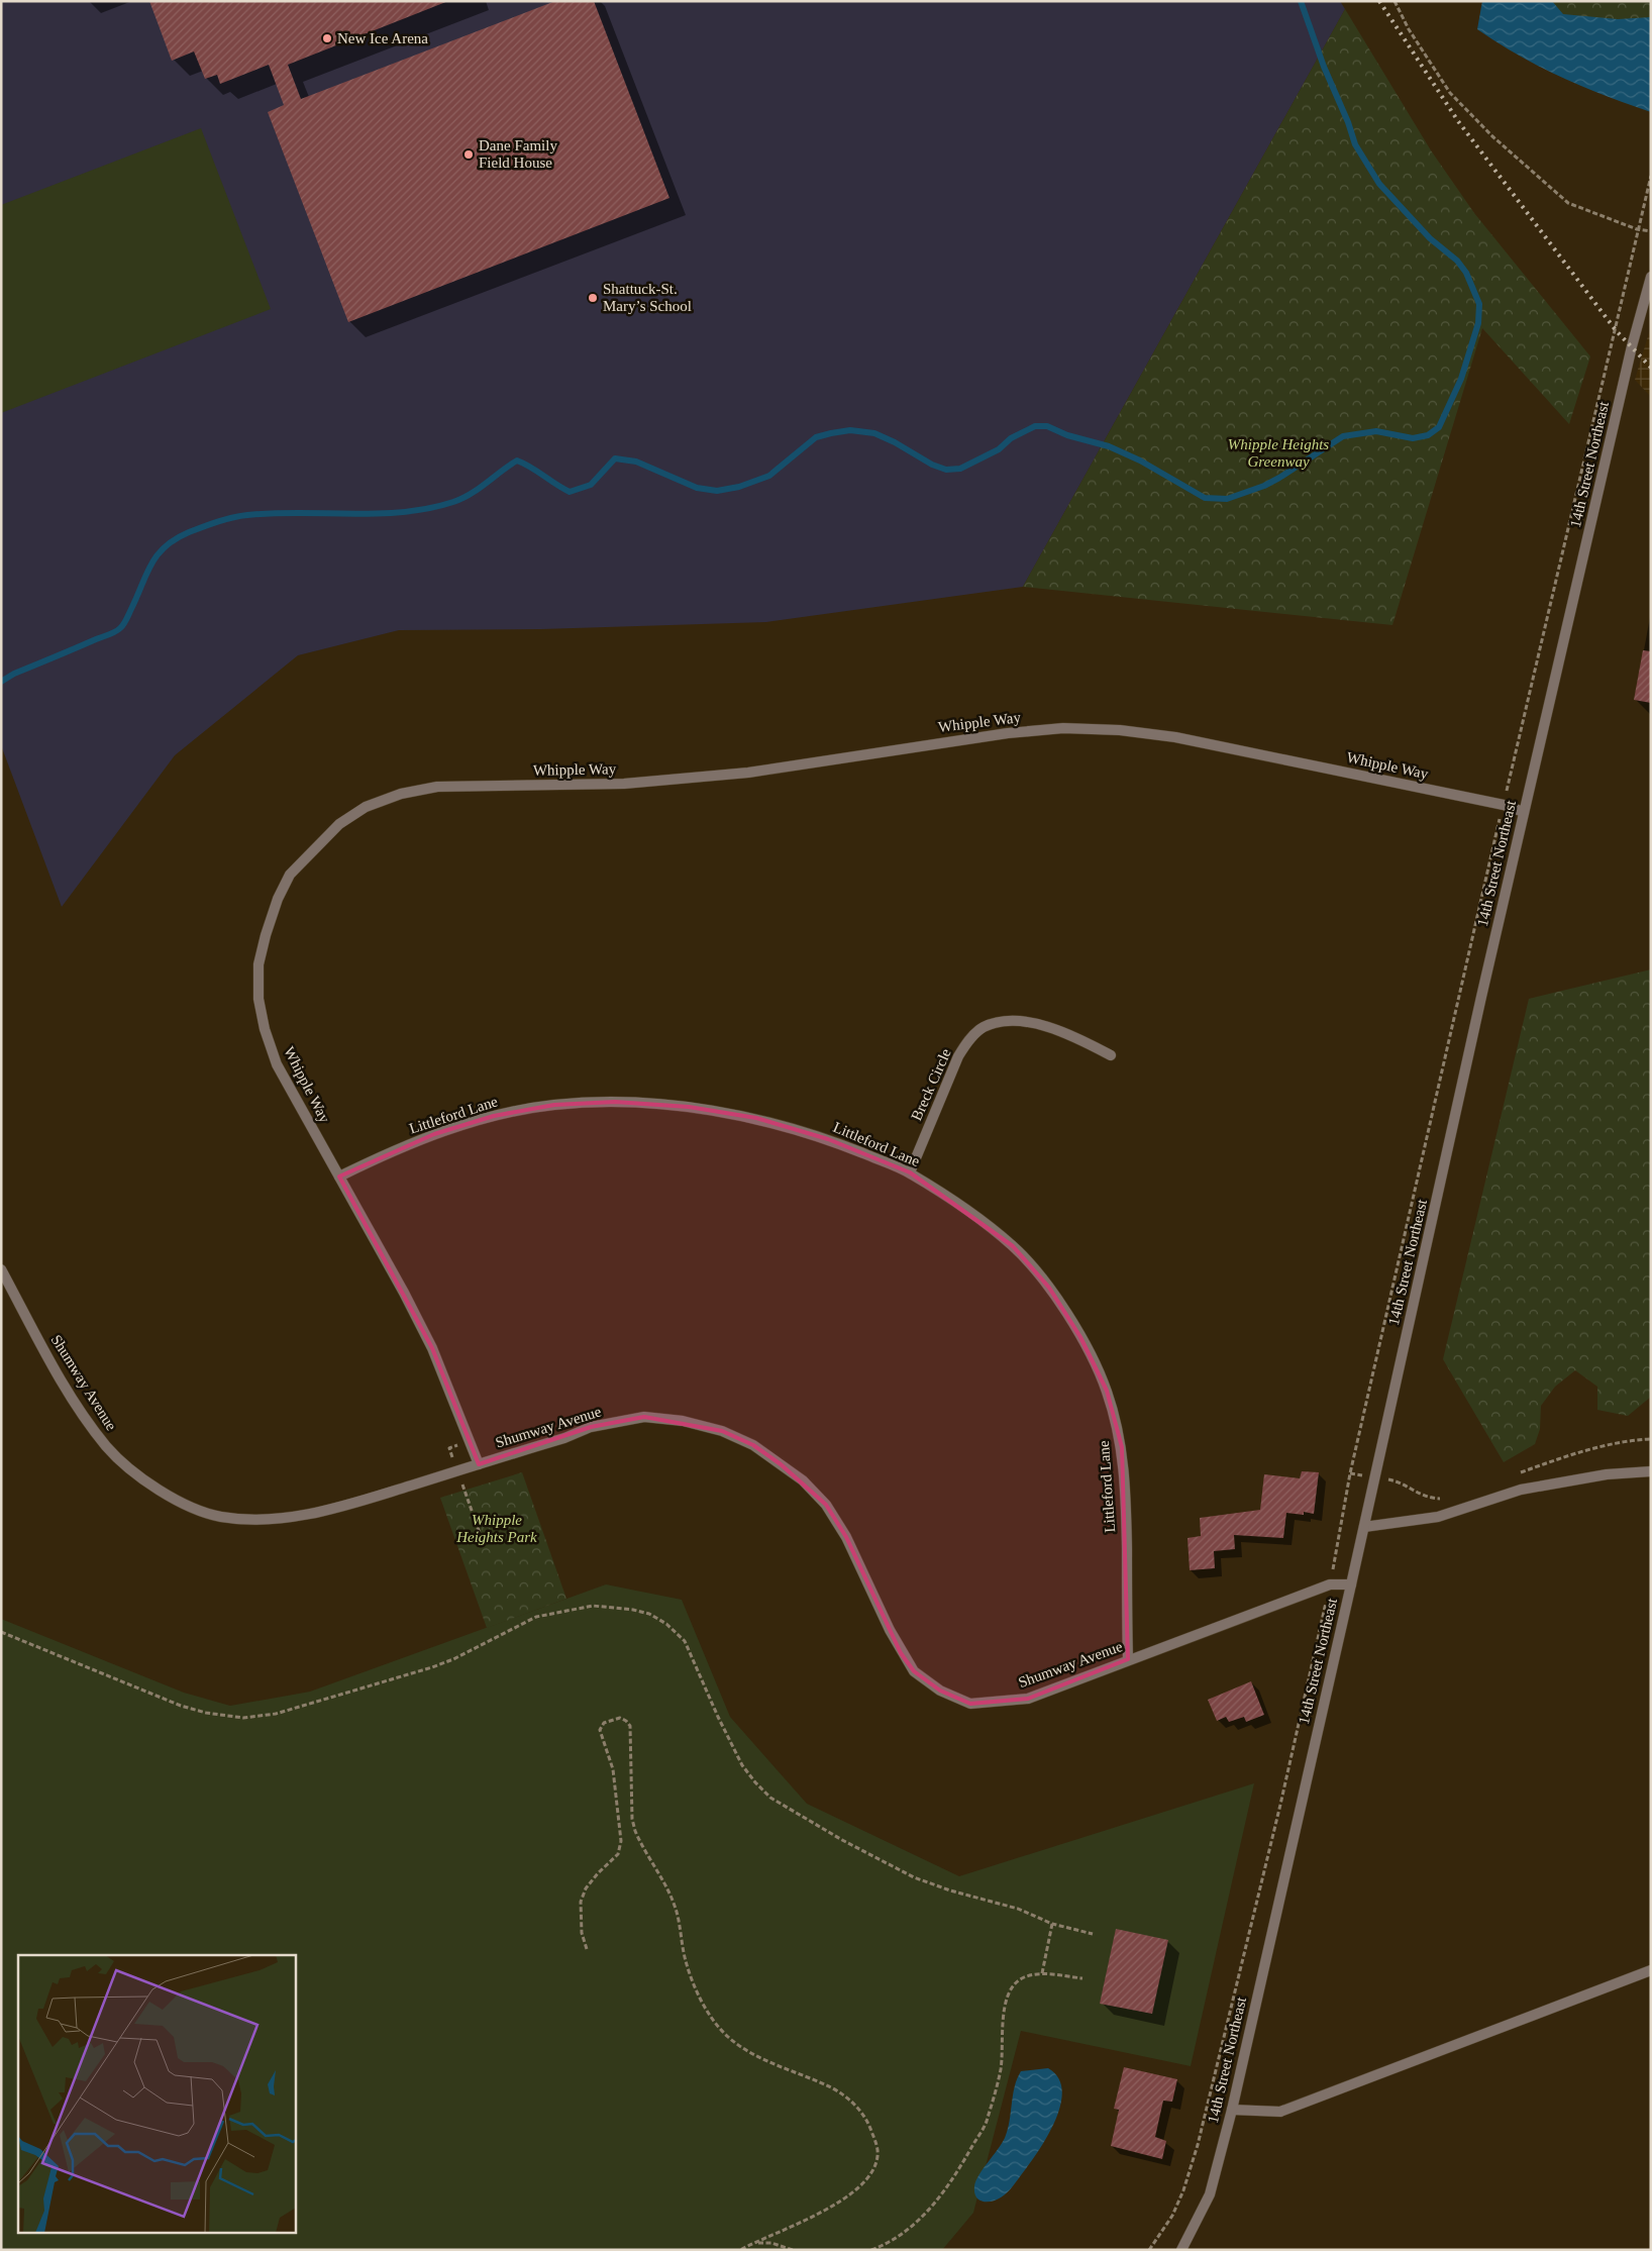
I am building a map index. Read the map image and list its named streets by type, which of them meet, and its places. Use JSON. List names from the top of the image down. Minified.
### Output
{"streets":{"street":["14th Street Northeast","Whipple Way","Breck Circle","Littleford Lane","Shumway Avenue"]},"crossings":[["14th Street Northeast","Whipple Way"],["14th Street Northeast","Shumway Avenue"],["Whipple Way","Littleford Lane"],["Whipple Way","Shumway Avenue"],["Breck Circle","Littleford Lane"],["Littleford Lane","Shumway Avenue"]],"parks":["Whipple Heights Greenway","Whipple Heights Park"],"places":["New Ice Arena","Dane Family Field House","Shattuck-St. Mary’s School"]}
